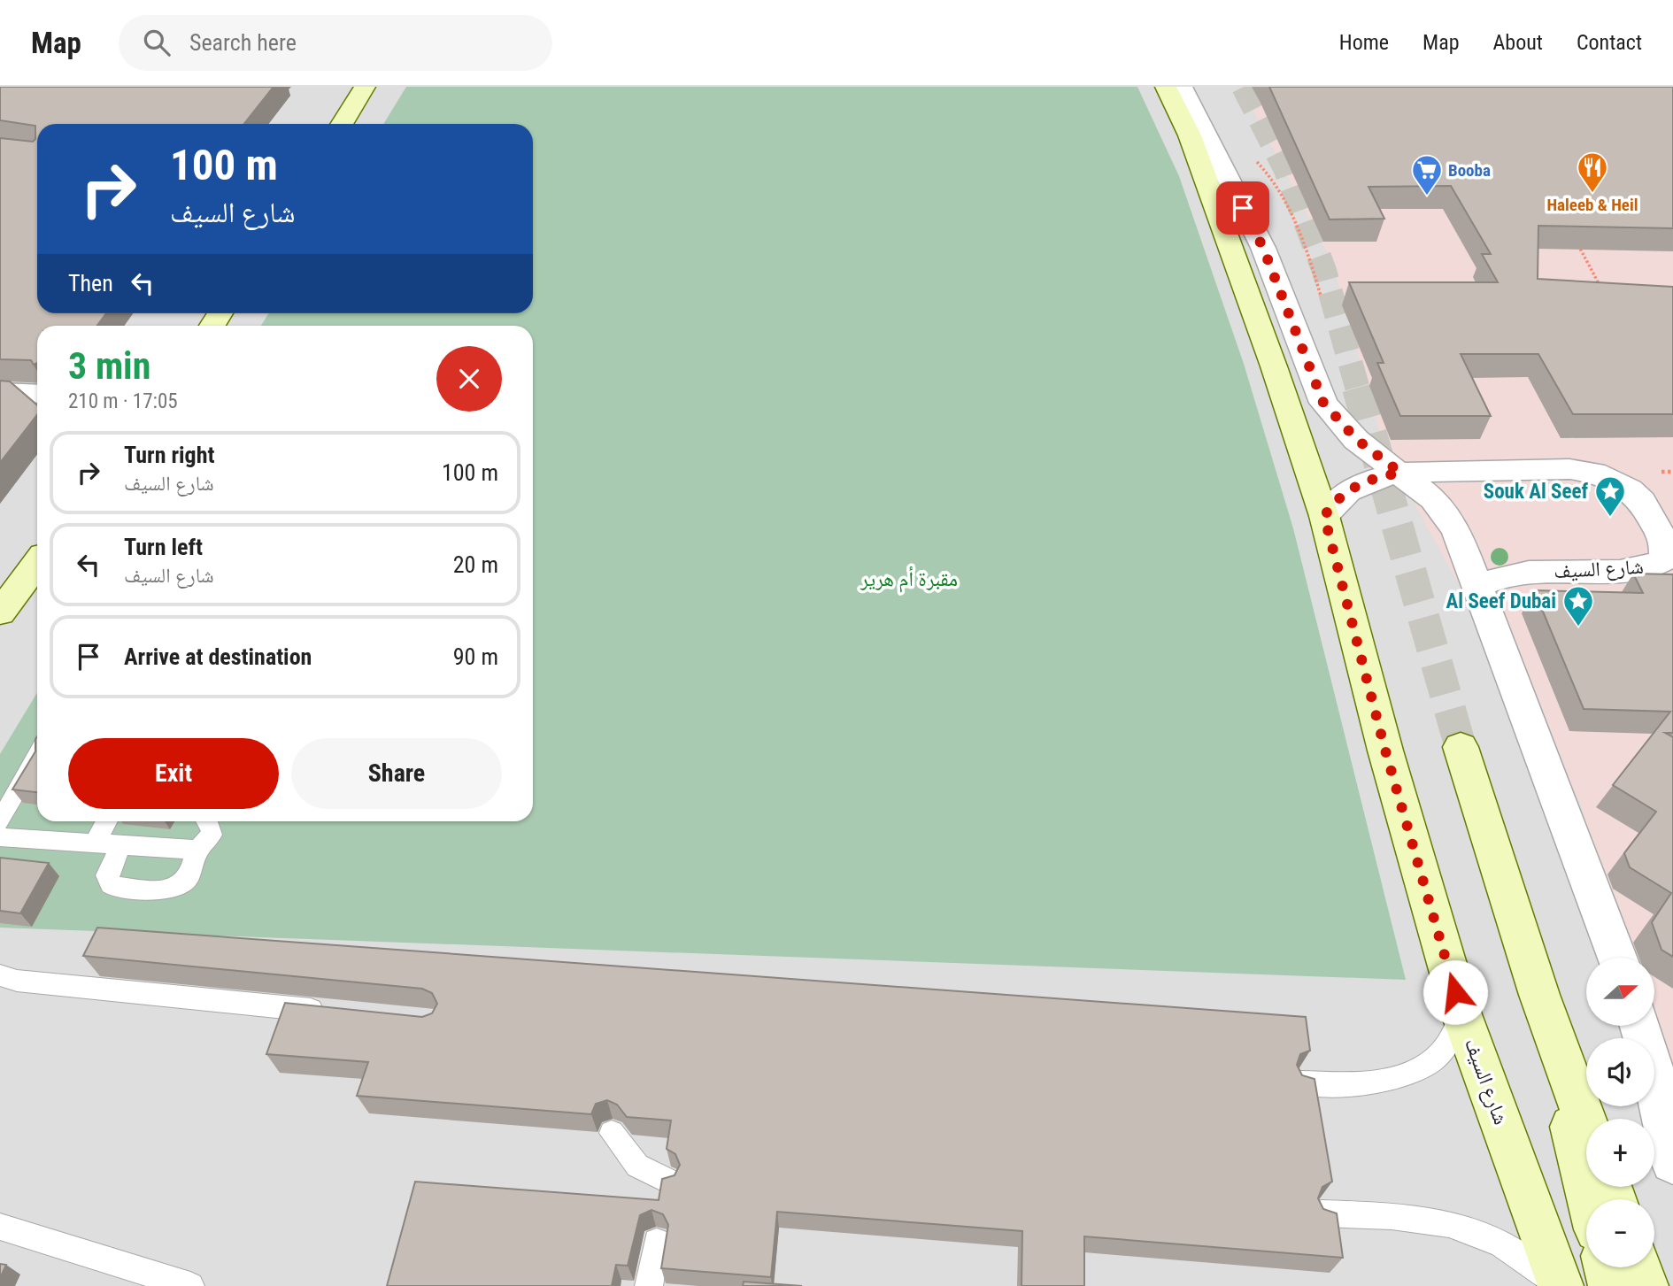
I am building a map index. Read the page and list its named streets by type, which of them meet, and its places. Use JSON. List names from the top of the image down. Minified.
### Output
{"streets":{"street":["شارع السيف"]},"parks":["مقبرة أم هرير"],"places":{"restaurant":["Haleeb & Heil"],"supermarket":["Booba"],"place":["Souk Al Seef","Al Seef Dubai"]},"north":"right","page":{"header":"Map","search":"Search here","nav":["Home","Map","About","Contact"],"turn":["100 m","شارع السيف"],"then":"Then","heading":["3 min","210 m · 17:05"],"list":[{"name":"Turn right","note":"شارع السيف","value":"100 m"},{"name":"Turn left","note":"شارع السيف","value":"20 m"},{"name":"Arrive at destination","value":"90 m"}],"buttons":["Exit","Share"],"map_buttons":["+","−"]}}
